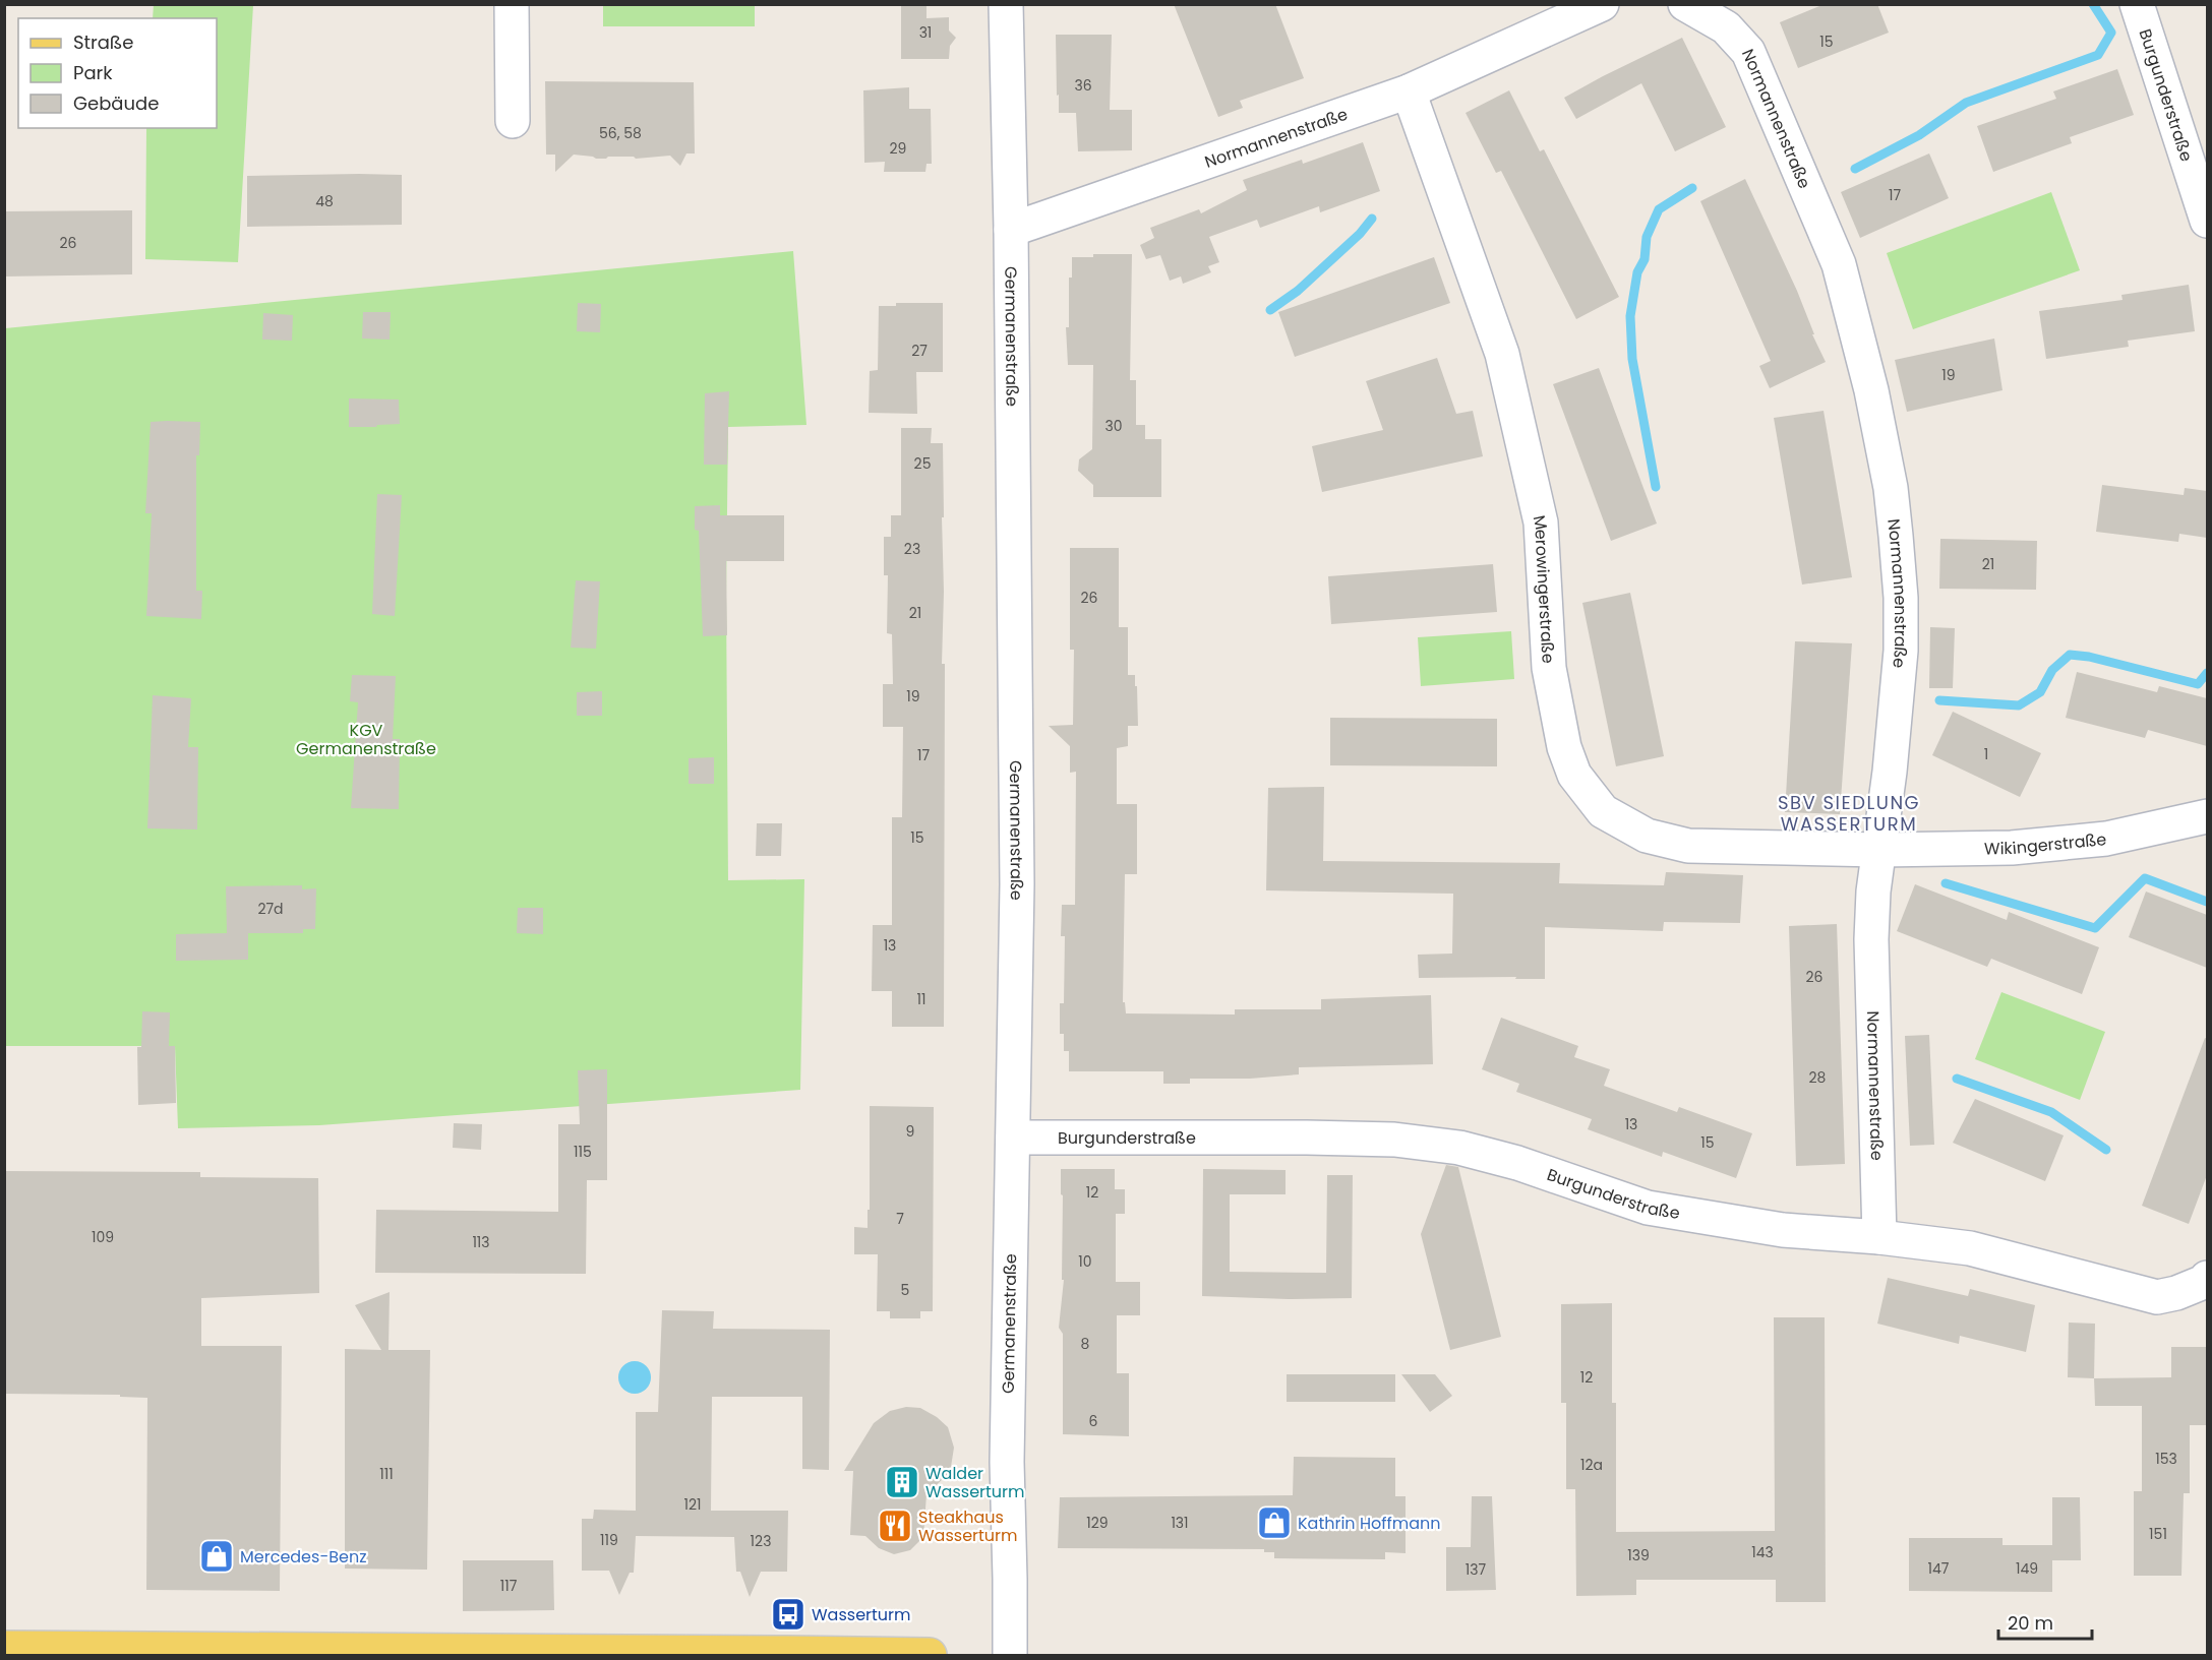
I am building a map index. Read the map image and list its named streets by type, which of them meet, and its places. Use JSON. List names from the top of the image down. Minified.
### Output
{"streets":{"street":["Burgunderstraße","Normannenstraße","Germanenstraße","Merowingerstraße","Wikingerstraße"]},"crossings":[["Burgunderstraße","Normannenstraße"],["Burgunderstraße","Germanenstraße"],["Normannenstraße","Germanenstraße"],["Normannenstraße","Merowingerstraße"],["Normannenstraße","Wikingerstraße"],["Merowingerstraße","Wikingerstraße"]],"districts":["SBV SIEDLUNG WASSERTURM"],"parks":["KGV Germanenstraße"],"places":{"building":["Walder Wasserturm"],"shop":["Kathrin Hoffmann","Mercedes-Benz"],"restaurant":["Steakhaus Wasserturm"],"bus stop":["Wasserturm"]},"house_numbers":["31","15","36","56, 58","29","17","48","26","27","19","30","25","23","21","26","21","19","1","17","15","27d","13","26","11","28","13","9","15","115","12","7","109","113","10","5","8","12","6","153","12a","111","121","129","131","151","119","123","143","139","147","149","137","117"],"legend":["Straße","Park","Gebäude"],"scale_bar":"20 m"}
